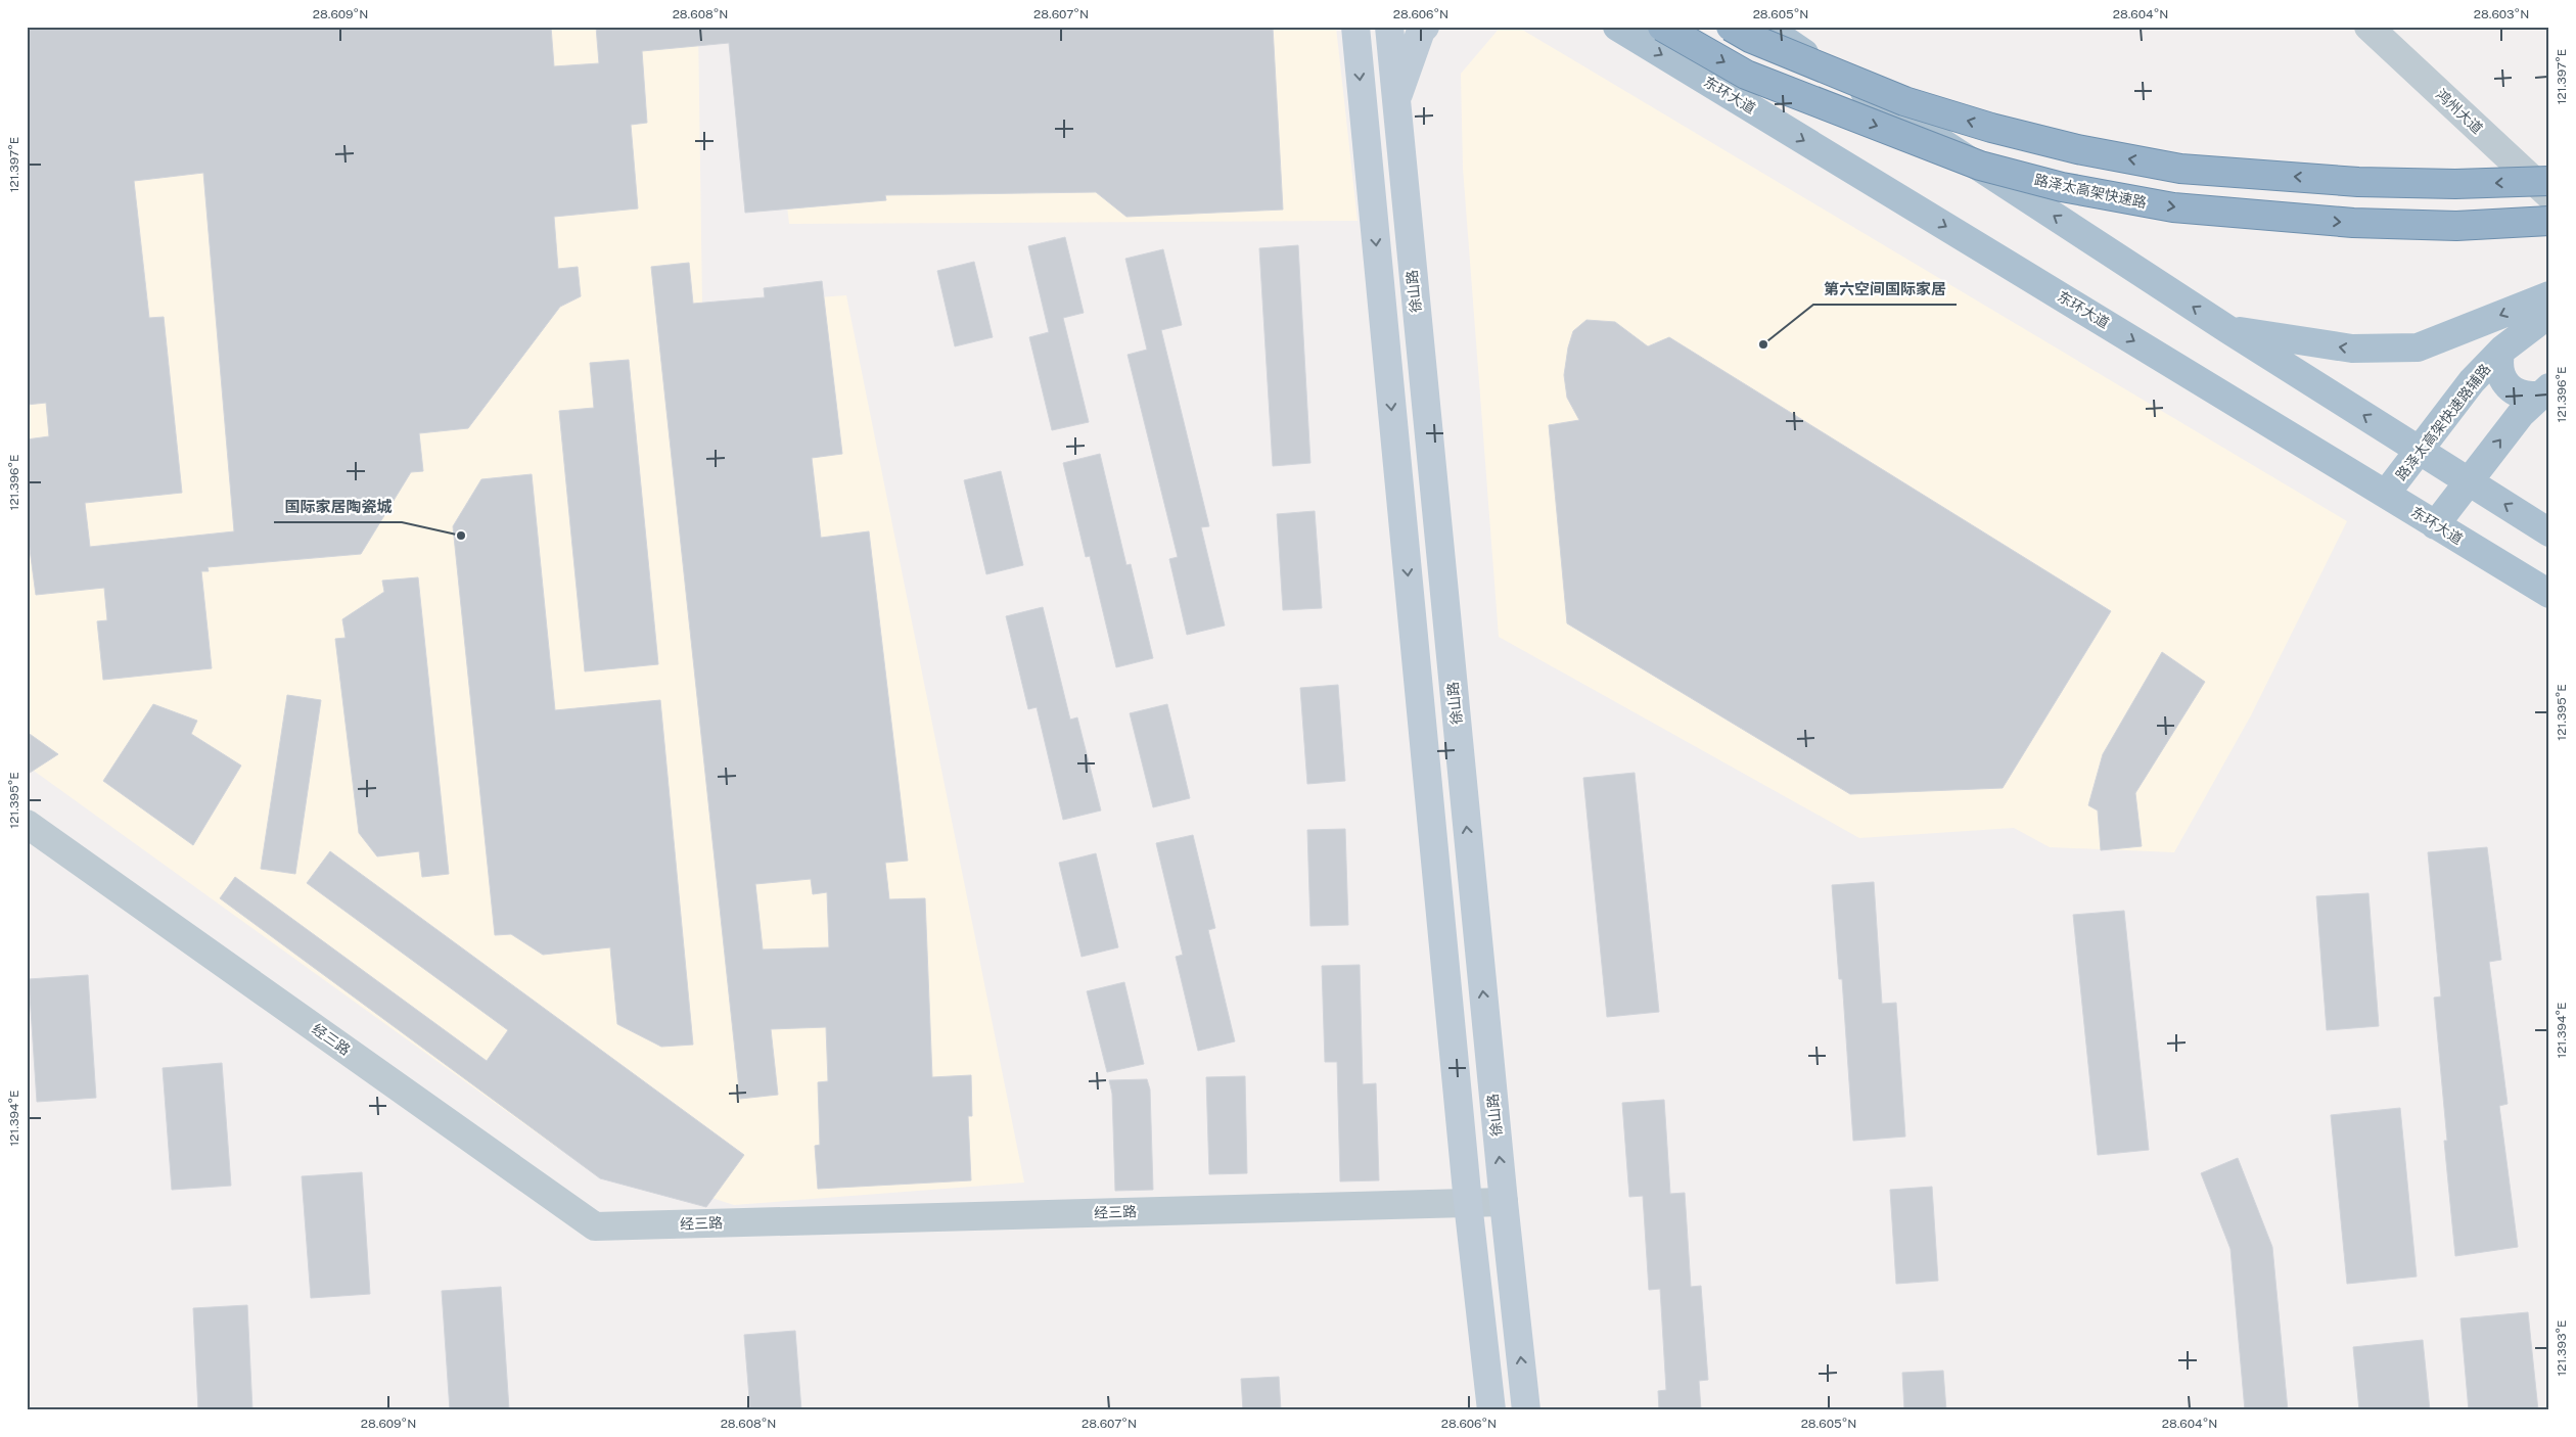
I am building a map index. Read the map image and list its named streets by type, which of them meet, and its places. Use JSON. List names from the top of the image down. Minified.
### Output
{"streets":{"highway":["路泽太高架快速路"],"main road":["东环大道","徐山路","路泽太高架快速路辅路"],"street":["鸿州大道","经三路"]},"crossings":[["东环大道","路泽太高架快速路辅路"],["徐山路","经三路"]],"places":["第六空间国际家居","国际家居陶瓷城"],"coordinates":["28.609°N","28.608°N","28.607°N","28.606°N","28.605°N","28.604°N","28.603°N","121.397°E","121.396°E","121.395°E","121.394°E","121.393°E"]}
